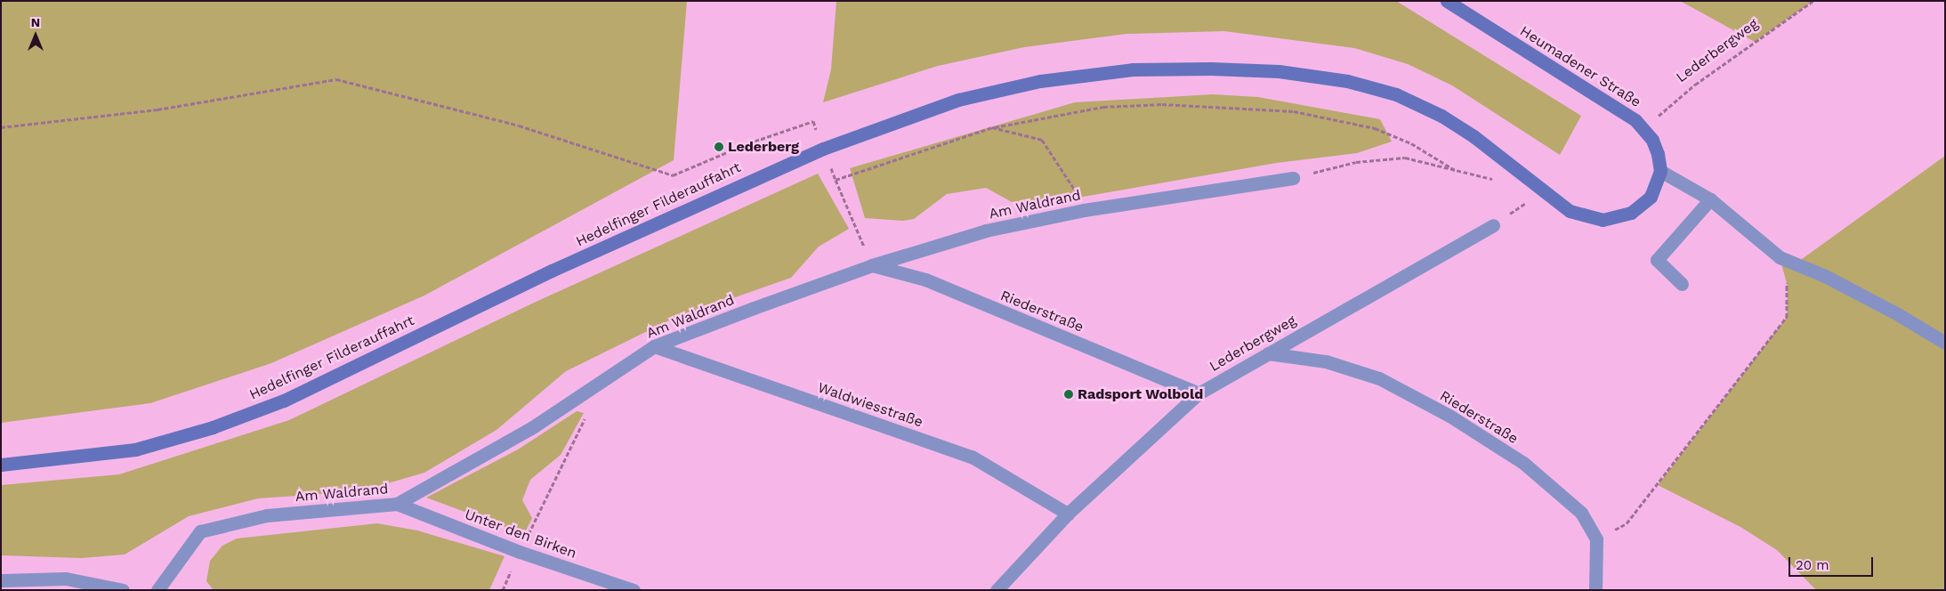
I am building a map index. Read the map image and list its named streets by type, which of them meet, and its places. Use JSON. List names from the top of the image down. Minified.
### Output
{"streets":{"main road":["Heumadener Straße","Hedelfinger Filderauffahrt"],"street":["Lederbergweg","Am Waldrand","Riederstraße","Waldwiesstraße","Unter den Birken"]},"crossings":[["Lederbergweg","Heumadener Straße"],["Lederbergweg","Riederstraße"],["Lederbergweg","Waldwiesstraße"],["Heumadener Straße","Hedelfinger Filderauffahrt"],["Am Waldrand","Riederstraße"],["Am Waldrand","Waldwiesstraße"],["Am Waldrand","Unter den Birken"]],"places":["Lederberg","Radsport Wolbold"],"scale_bar":"20 m","north":"top"}
